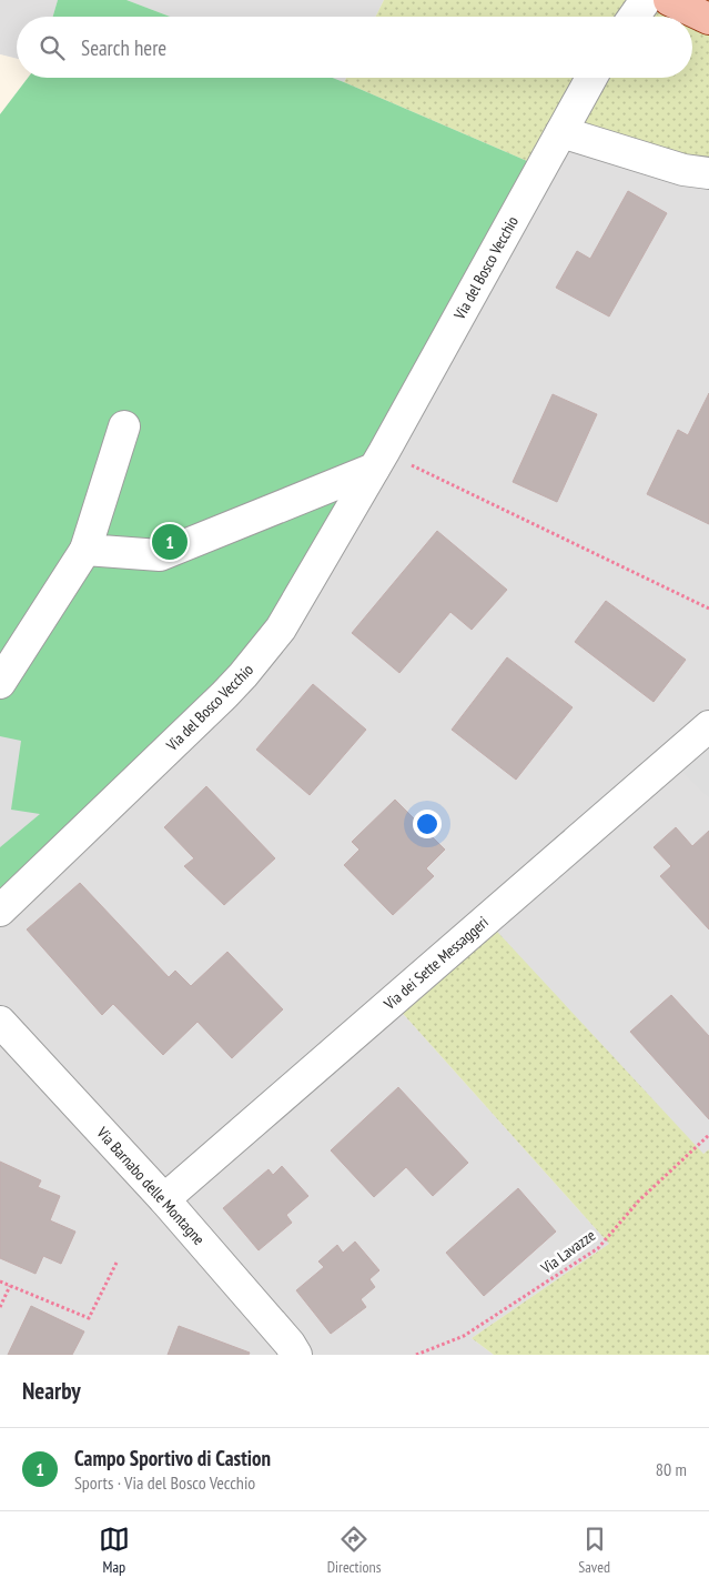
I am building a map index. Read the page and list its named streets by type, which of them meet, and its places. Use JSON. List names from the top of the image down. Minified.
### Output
{"streets":{"street":["Via del Bosco Vecchio","Via dei Sette Messaggeri","Via Barnabo delle Montagne"],"path":["Via Lavazze"]},"crossings":[["Via dei Sette Messaggeri","Via Barnabo delle Montagne"]],"page":{"search":"Search here","pins":"1","heading":"Nearby","list":[{"mark":"1","name":"Campo Sportivo di Castion","note":"Sports · Via del Bosco Vecchio","value":"80 m"}],"nav":["Map","Directions","Saved"]}}
